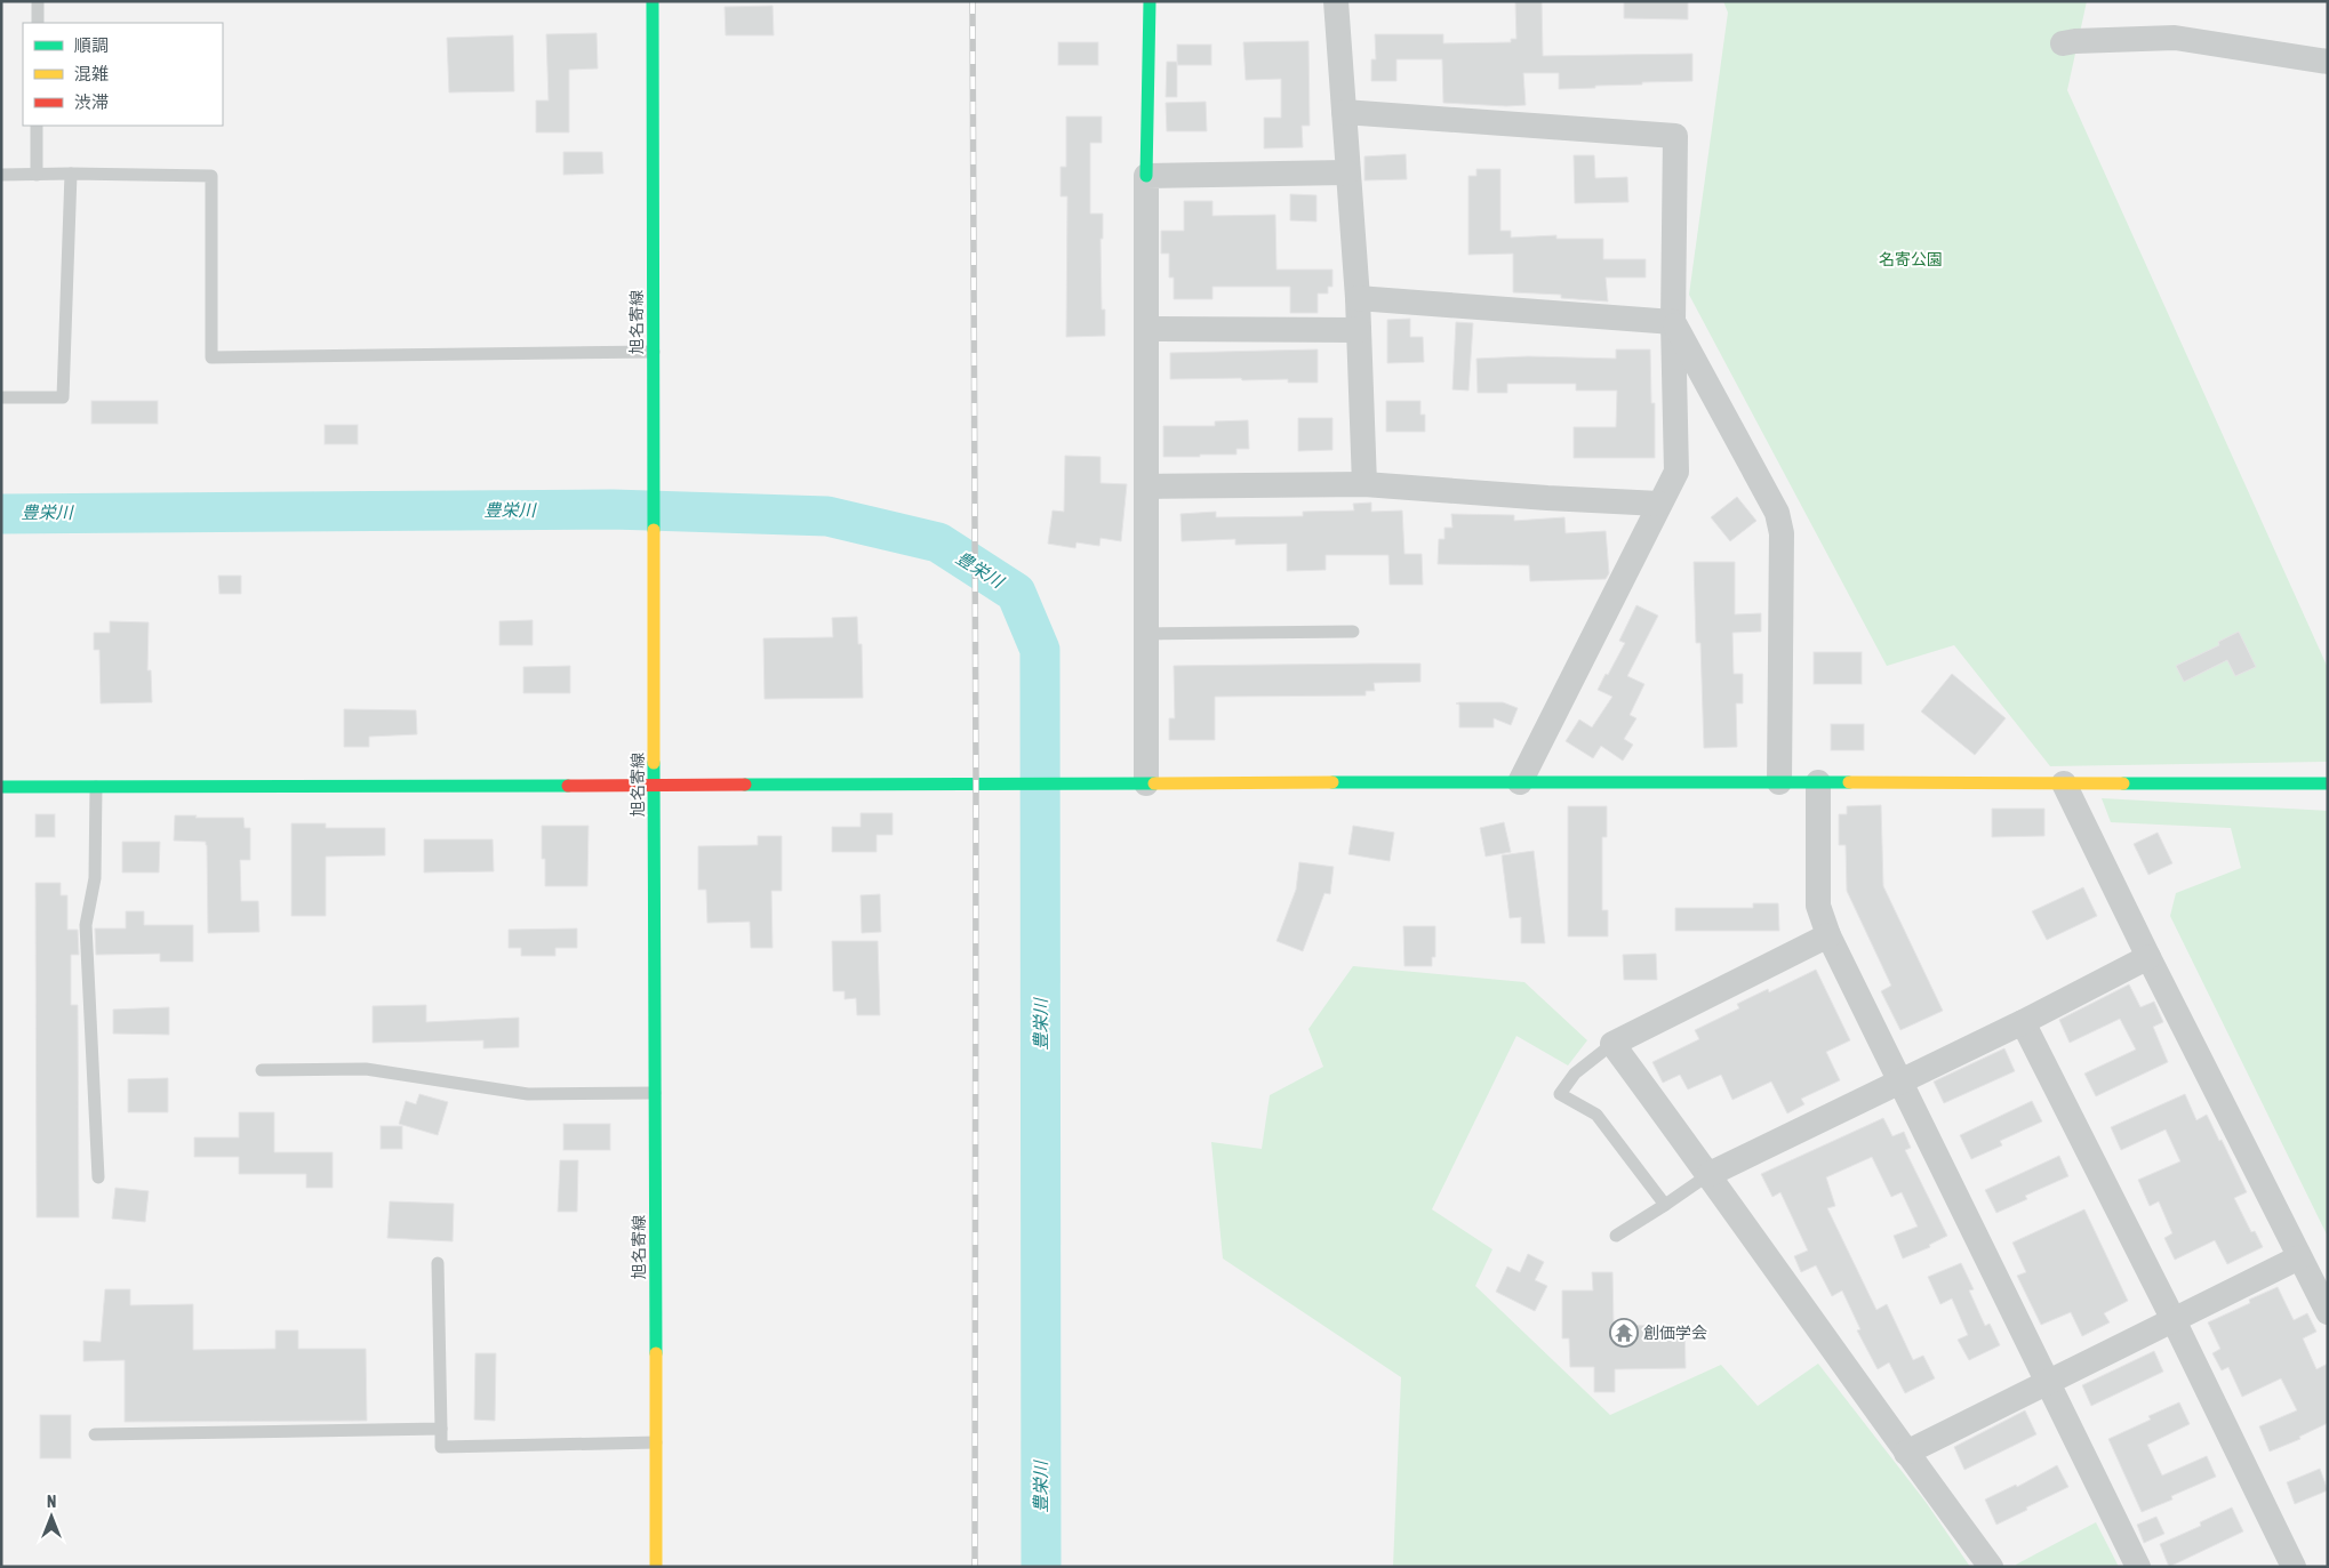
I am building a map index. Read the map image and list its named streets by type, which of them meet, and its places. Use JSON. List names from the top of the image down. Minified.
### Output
{"streets":{"street":["旭名寄線"]},"water":["豊栄川"],"parks":["名寄公園"],"places":{"temple":["創価学会"]},"legend":["順調","混雑","渋滞"],"north":"top"}
